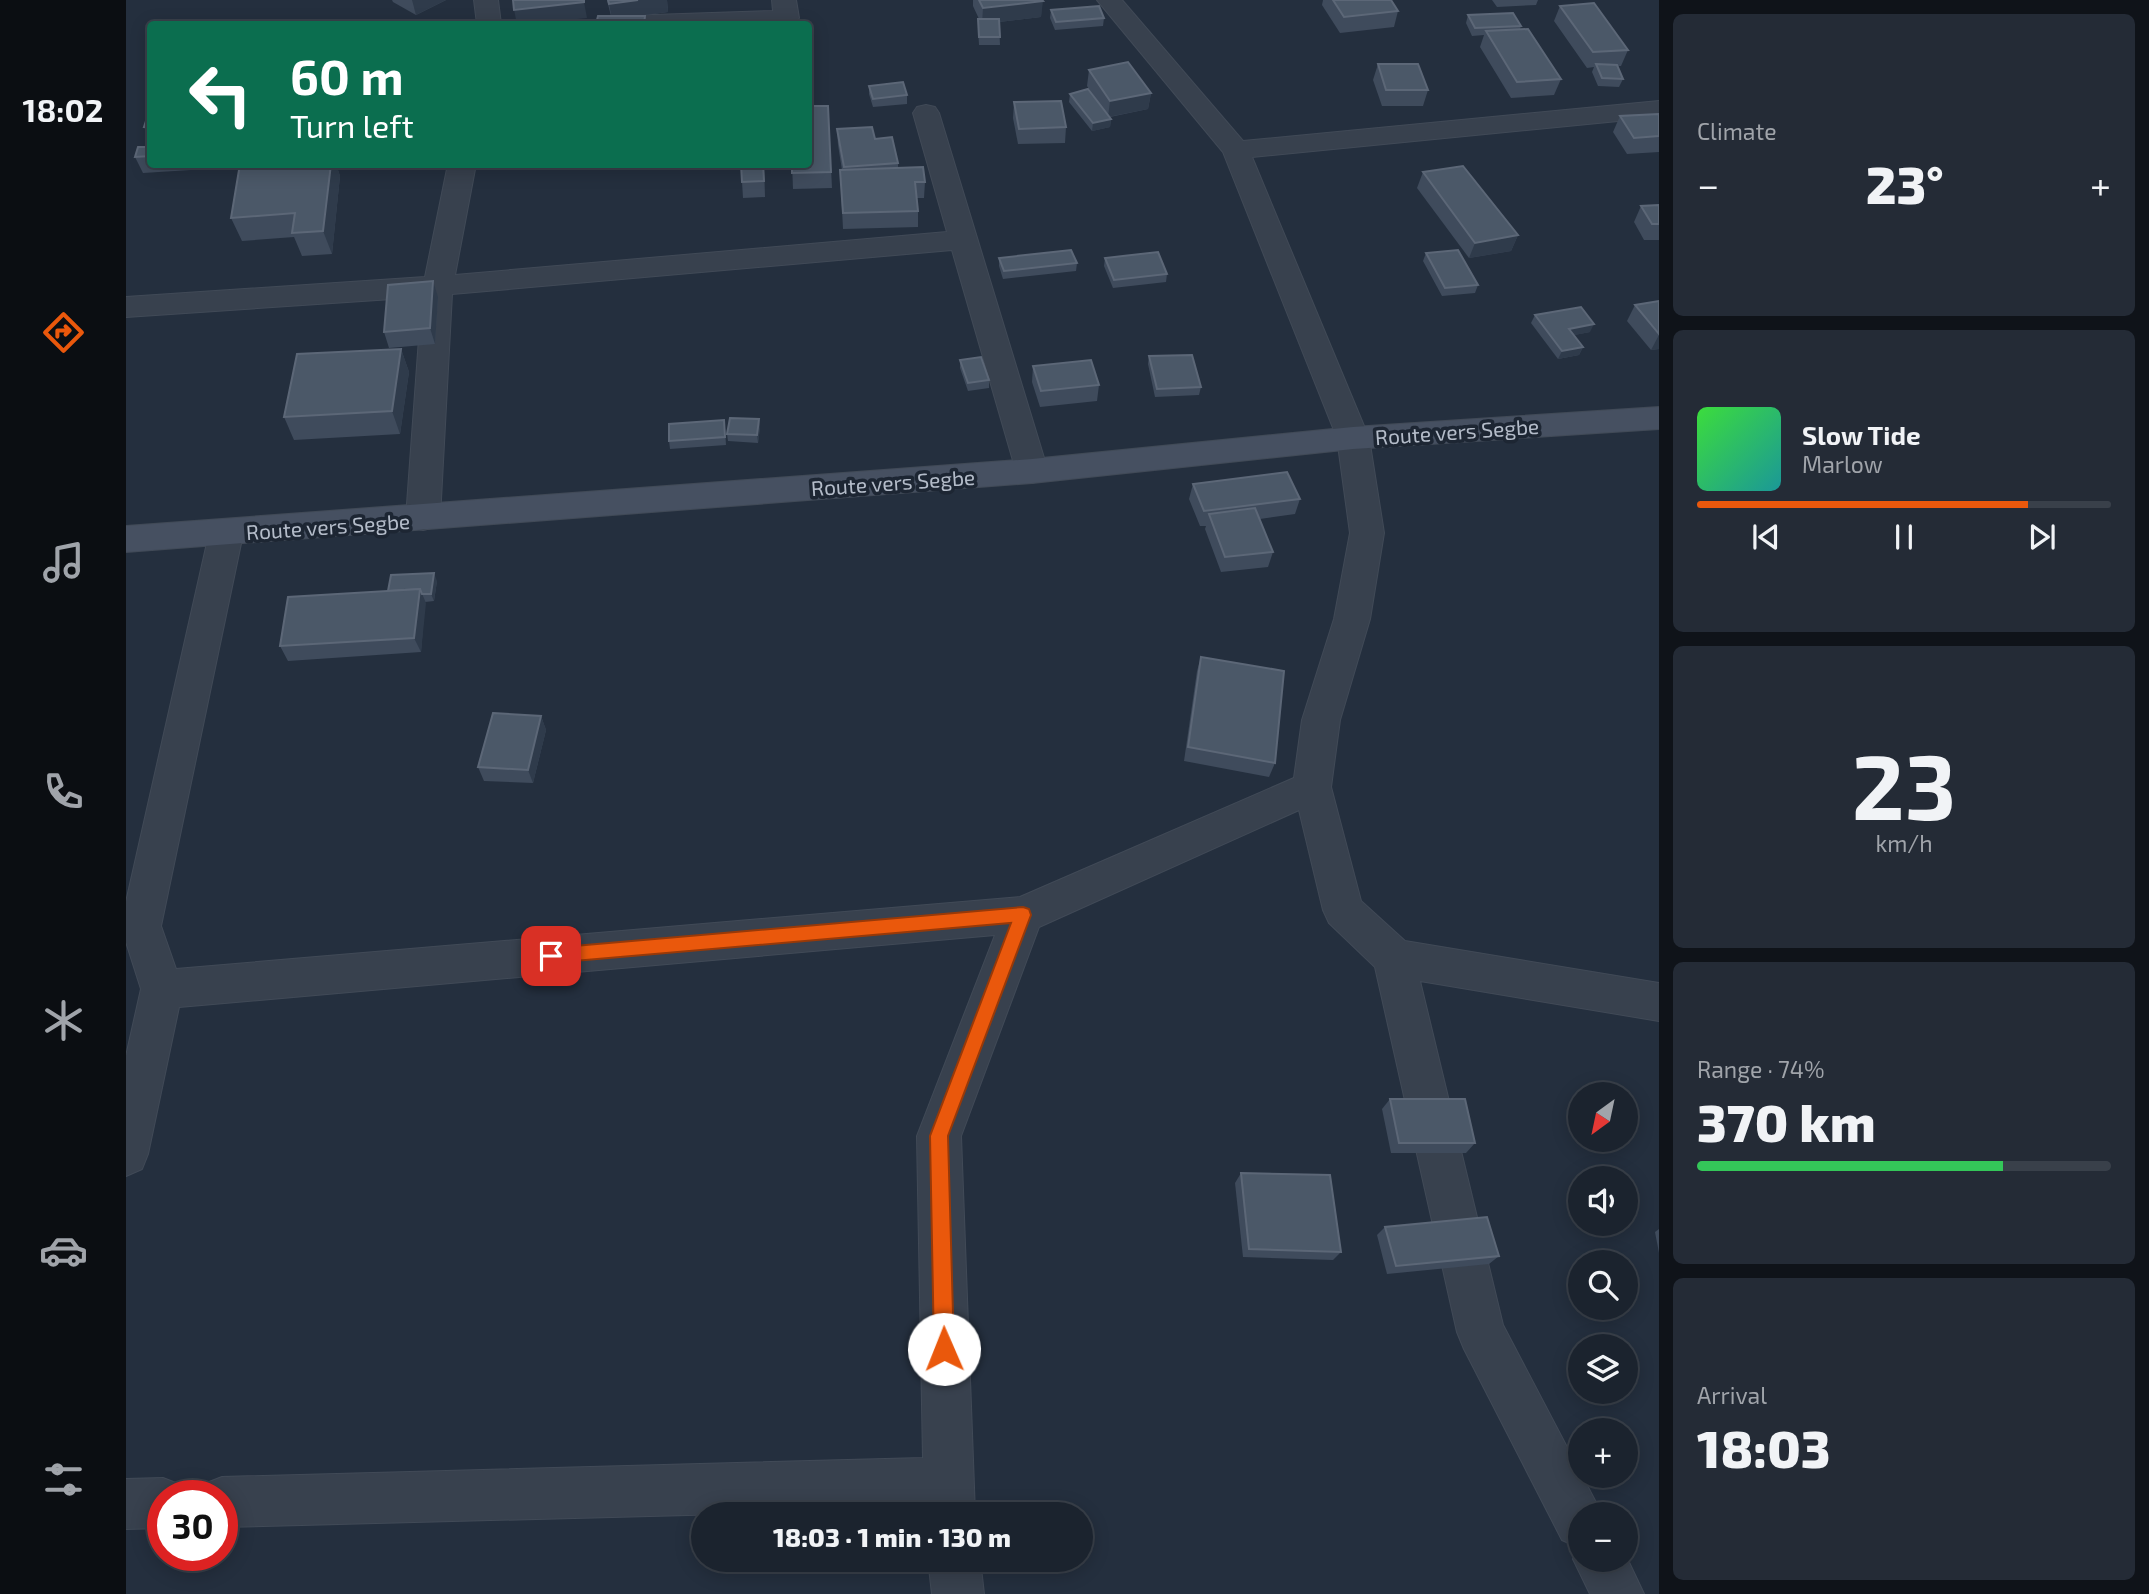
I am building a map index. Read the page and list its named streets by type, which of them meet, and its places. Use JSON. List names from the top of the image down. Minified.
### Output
{"streets":{"main road":["Route vers Segbe"]},"north":"bottom left","page":{"tabs":"18:02","tile":["Climate",["23","km/h"],["Range · 74%","370 km"],["Arrival","18:03"]],"turn":["60 m","Turn left"],"heat":["−","23°","+"],"song":["Slow Tide","Marlow"],"map_buttons":["+","−"],"limit":"30","trip":"18:03 · 1 min · 130 m"}}
